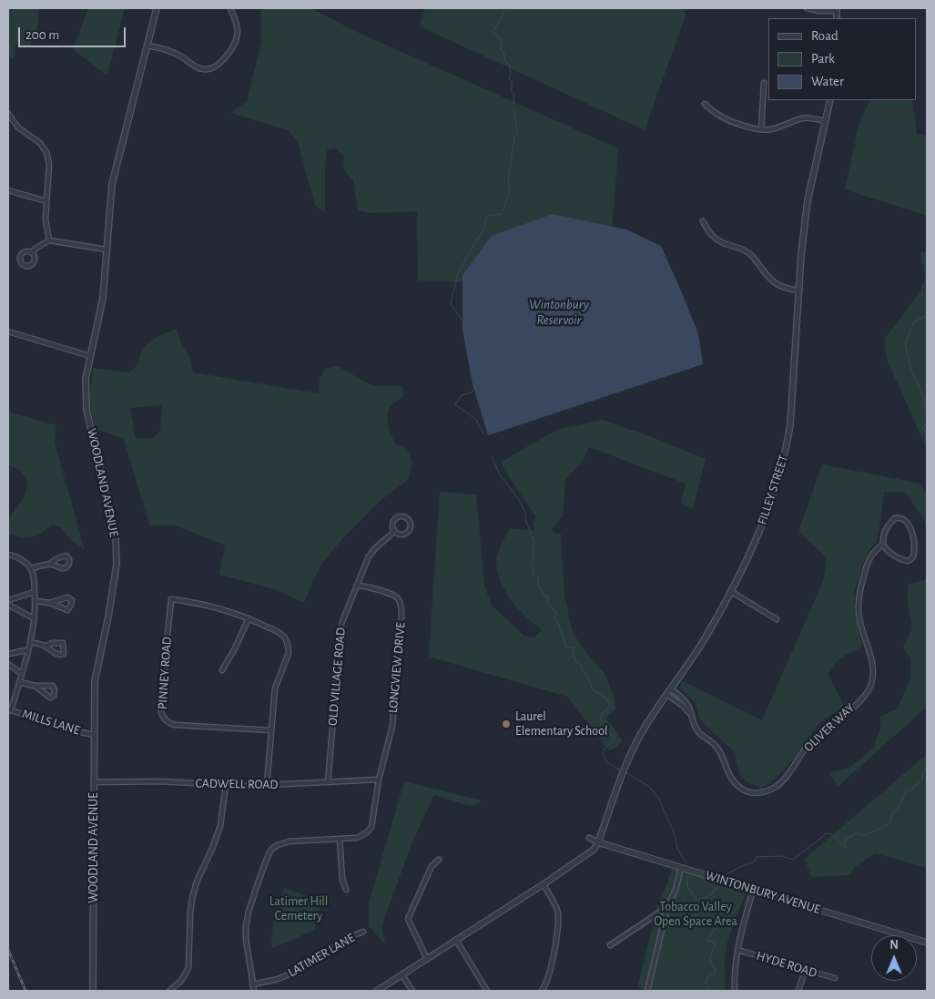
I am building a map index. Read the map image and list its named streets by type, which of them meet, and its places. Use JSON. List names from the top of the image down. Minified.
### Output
{"streets":{"street":["WOODLAND AVENUE","FILLEY STREET","LONGVIEW DRIVE","PINNEY ROAD","OLD VILLAGE ROAD","MILLS LANE","OLIVER WAY","CADWELL ROAD","WINTONBURY AVENUE","LATIMER LANE","HYDE ROAD"]},"crossings":[["WOODLAND AVENUE","MILLS LANE"],["WOODLAND AVENUE","CADWELL ROAD"],["FILLEY STREET","OLIVER WAY"],["FILLEY STREET","WINTONBURY AVENUE"],["LONGVIEW DRIVE","OLD VILLAGE ROAD"],["LONGVIEW DRIVE","CADWELL ROAD"],["LONGVIEW DRIVE","LATIMER LANE"],["OLD VILLAGE ROAD","CADWELL ROAD"]],"water":["Wintonbury Reservoir"],"parks":["Latimer Hill Cemetery","Tobacco Valley Open Space Area"],"places":["Laurel Elementary School"],"legend":["Road","Park","Water"],"scale_bar":"200 m","north":"top"}
